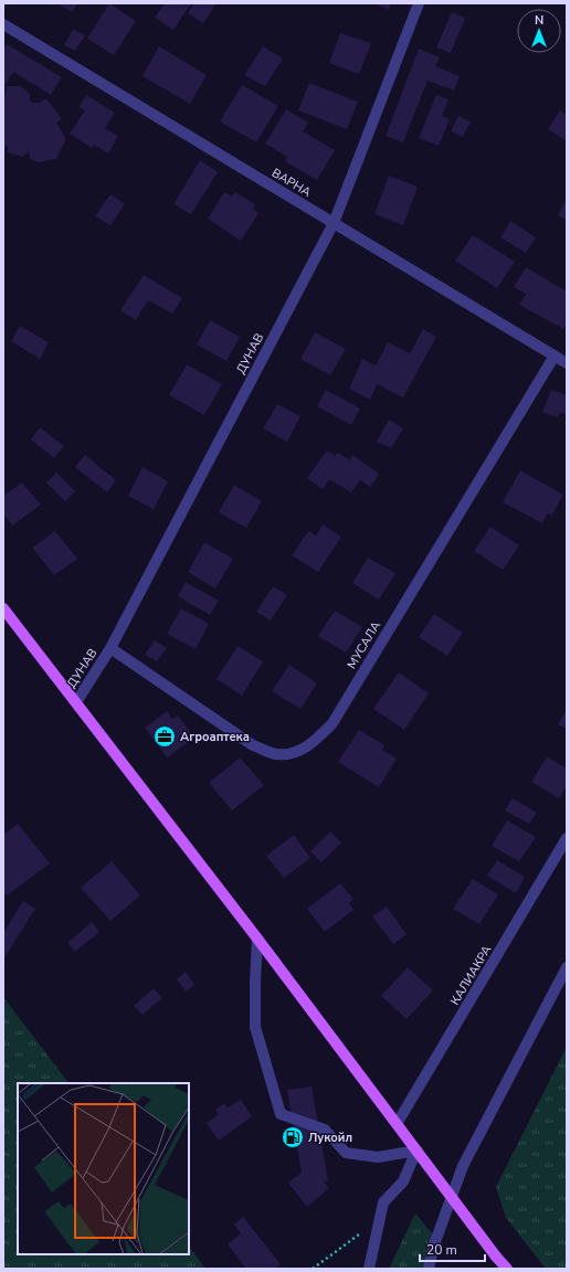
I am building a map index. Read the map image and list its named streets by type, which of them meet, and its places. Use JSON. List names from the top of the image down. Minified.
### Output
{"streets":{"street":["ВАРНА","ДУНАВ","МУСАЛА","КАЛИАКРА"]},"crossings":[["ВАРНА","ДУНАВ"],["ВАРНА","МУСАЛА"],["ДУНАВ","МУСАЛА"]],"places":{"office":["Агроаптека"],"fuel station":["Лукойл"]},"scale_bar":"20 m","north":"top"}
